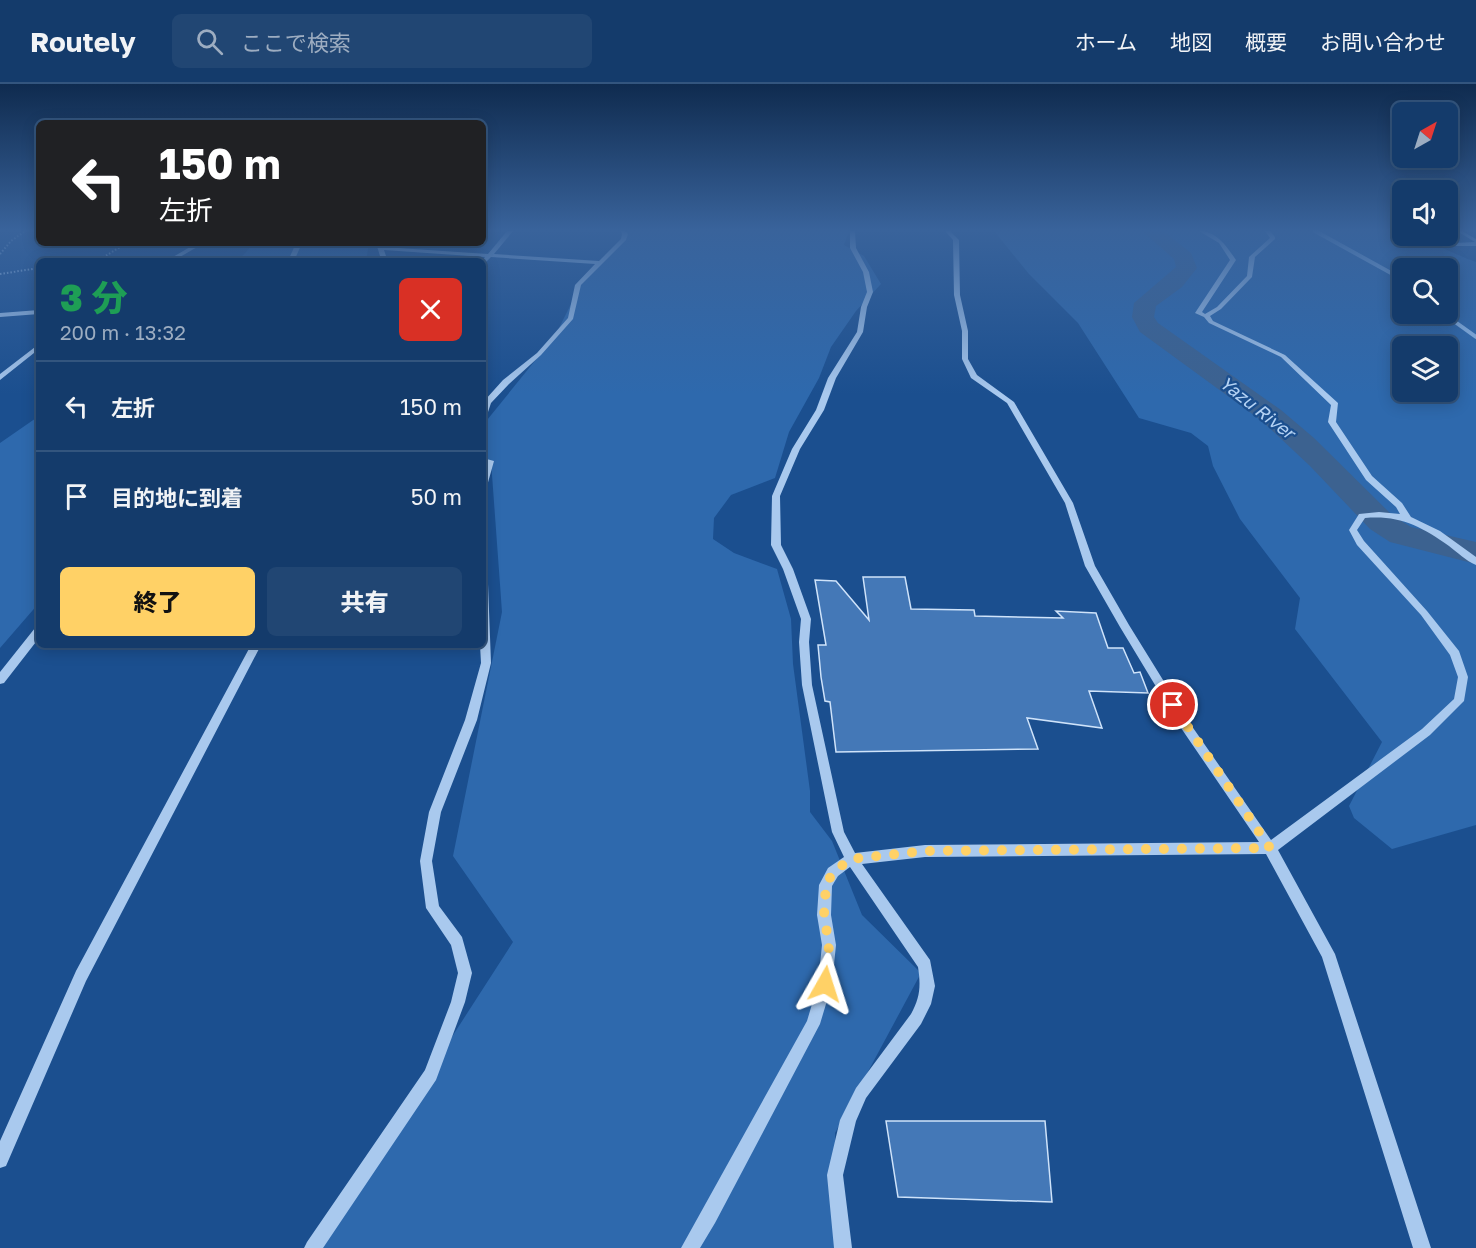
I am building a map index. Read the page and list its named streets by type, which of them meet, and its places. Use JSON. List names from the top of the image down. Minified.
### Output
{"water":["Yazu River"],"north":"top right","page":{"header":"Routely","search":"ここで検索","nav":["ホーム","地図","概要","お問い合わせ"],"turn":["150 m","左折"],"heading":["3 分","200 m · 13:32"],"list":[{"name":"左折","value":"150 m"},{"name":"目的地に到着","value":"50 m"}],"buttons":["終了","共有"]}}
